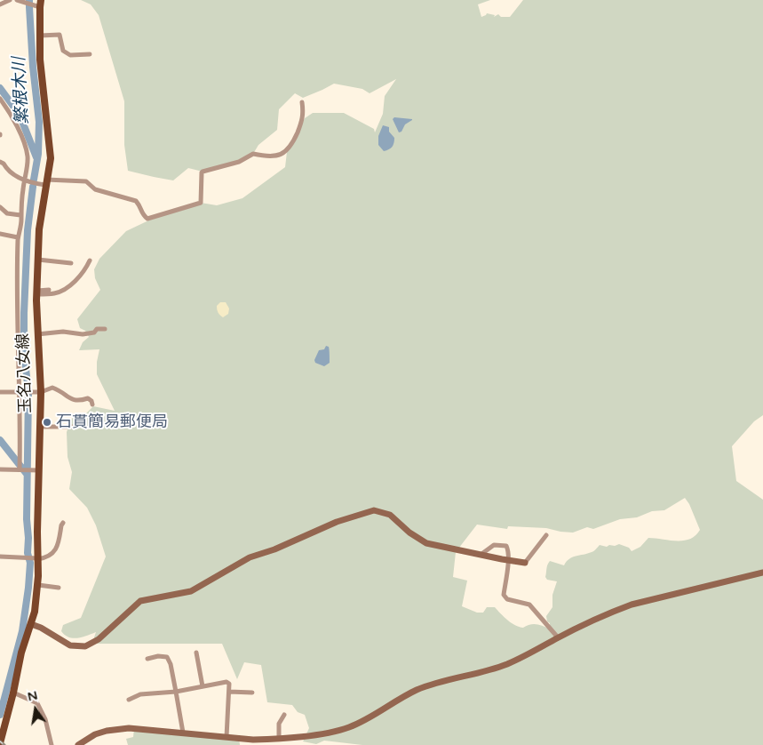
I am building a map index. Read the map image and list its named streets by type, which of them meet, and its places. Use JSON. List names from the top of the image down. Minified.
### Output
{"streets":{"main road":["玉名八女線"]},"water":["繁根木川"],"places":["石貫簡易郵便局"],"north":"top"}
